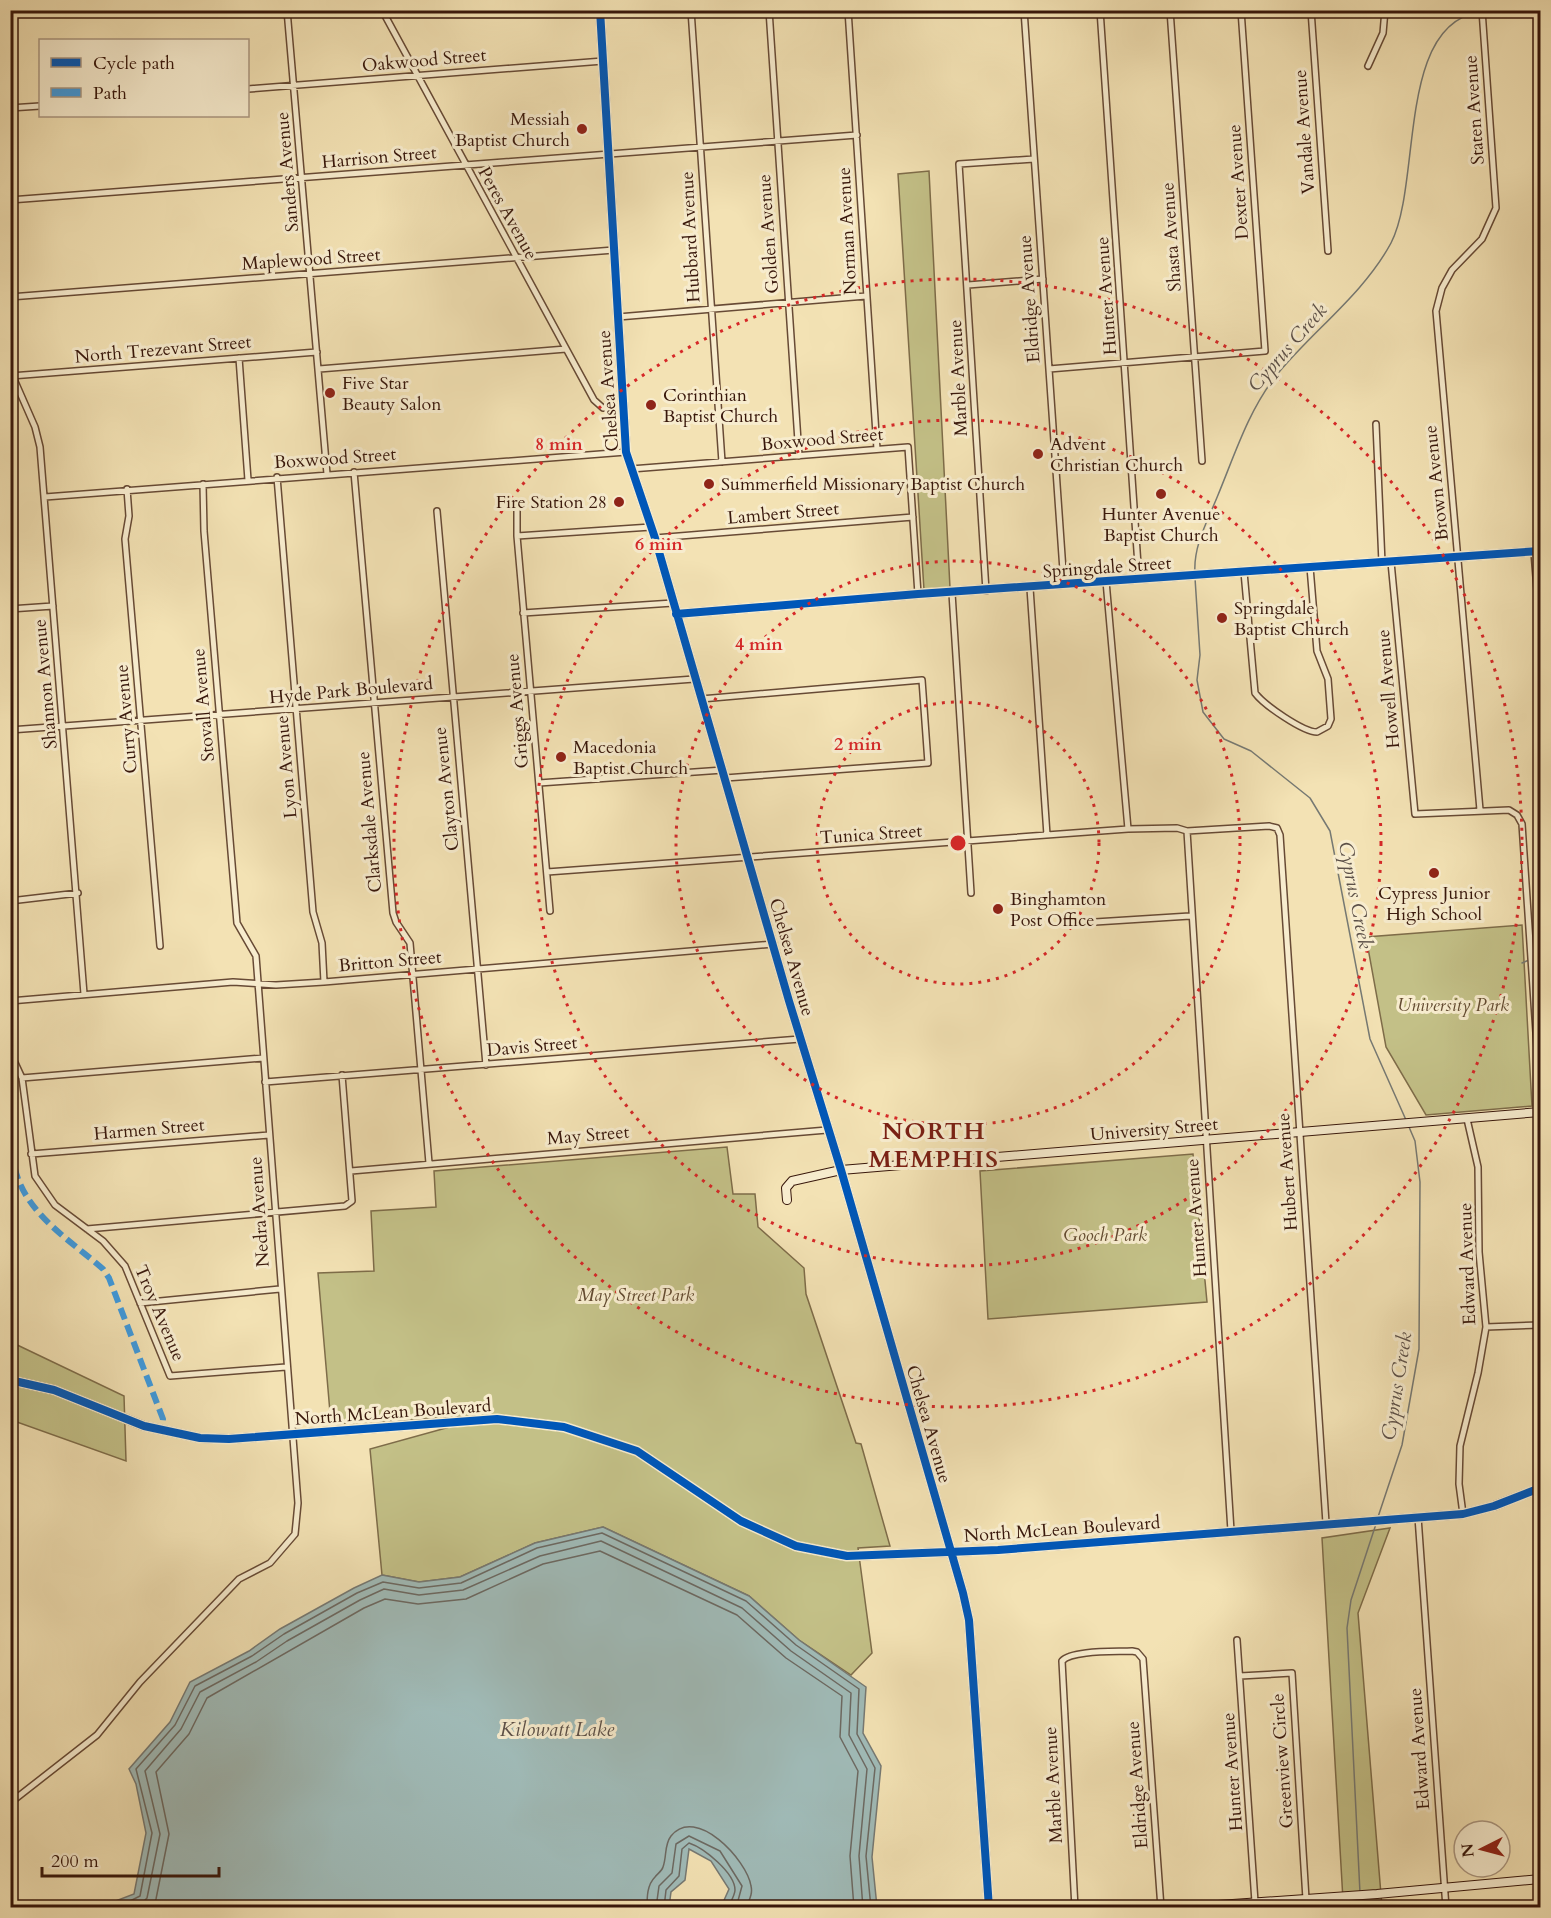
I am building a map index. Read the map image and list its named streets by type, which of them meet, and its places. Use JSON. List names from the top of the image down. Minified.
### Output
{"streets":{"main road":["Chelsea Avenue","Springdale Street","University Street","North McLean Boulevard"],"street":["Oakwood Street","Staten Avenue","Vandale Avenue","Harrison Street","Sanders Avenue","Dexter Avenue","Peres Avenue","Norman Avenue","Golden Avenue","Hubbard Avenue","Shasta Avenue","Maplewood Street","Hunter Avenue","Eldridge Avenue","North Trezevant Street","Marble Avenue","Boxwood Street","Brown Avenue","Lambert Street","Shannon Avenue","Howell Avenue","Hyde Park Boulevard","Stovall Avenue","Griggs Avenue","Curry Avenue","Lyon Avenue","Clayton Avenue","Clarksdale Avenue","Tunica Street","Britton Street","Davis Street","Harmen Street","May Street","Hubert Avenue","Nedra Avenue","Edward Avenue","Troy Avenue","Greenview Circle"]},"crossings":[["Oakwood Street","Sanders Avenue"],["Oakwood Street","Peres Avenue"],["Oakwood Street","Chelsea Avenue"],["Staten Avenue","Brown Avenue"],["Harrison Street","Sanders Avenue"],["Harrison Street","Peres Avenue"],["Harrison Street","Norman Avenue"],["Harrison Street","Golden Avenue"],["Harrison Street","Hubbard Avenue"],["Harrison Street","Chelsea Avenue"],["Sanders Avenue","Maplewood Street"],["Sanders Avenue","North Trezevant Street"],["Sanders Avenue","Boxwood Street"],["Dexter Avenue","Shasta Avenue"],["Peres Avenue","Maplewood Street"],["Peres Avenue","Chelsea Avenue"],["Norman Avenue","Boxwood Street"],["Golden Avenue","Boxwood Street"],["Hubbard Avenue","Boxwood Street"],["Maplewood Street","Chelsea Avenue"],["Hunter Avenue","Springdale Street"],["Hunter Avenue","Tunica Street"],["Hunter Avenue","University Street"],["Hunter Avenue","North McLean Boulevard"],["Hunter Avenue","Greenview Circle"],["Eldridge Avenue","Marble Avenue"],["Eldridge Avenue","Springdale Street"],["North Trezevant Street","Shannon Avenue"],["Marble Avenue","Springdale Street"],["Chelsea Avenue","Boxwood Street"],["Chelsea Avenue","Lambert Street"],["Chelsea Avenue","Springdale Street"],["Chelsea Avenue","Hyde Park Boulevard"],["Chelsea Avenue","Tunica Street"],["Chelsea Avenue","Britton Street"],["Chelsea Avenue","Davis Street"],["Chelsea Avenue","University Street"],["Chelsea Avenue","May Street"],["Chelsea Avenue","North McLean Boulevard"],["Boxwood Street","Lambert Street"],["Boxwood Street","Shannon Avenue"],["Boxwood Street","Stovall Avenue"],["Boxwood Street","Curry Avenue"],["Boxwood Street","Lyon Avenue"],["Boxwood Street","Clarksdale Avenue"],["Brown Avenue","Springdale Street"],["Brown Avenue","Howell Avenue"],["Springdale Street","Howell Avenue"],["Shannon Avenue","Hyde Park Boulevard"],["Shannon Avenue","Britton Street"],["Hyde Park Boulevard","Stovall Avenue"],["Hyde Park Boulevard","Griggs Avenue"],["Hyde Park Boulevard","Curry Avenue"],["Hyde Park Boulevard","Lyon Avenue"],["Hyde Park Boulevard","Clayton Avenue"],["Hyde Park Boulevard","Clarksdale Avenue"],["Stovall Avenue","Nedra Avenue"],["Griggs Avenue","Tunica Street"],["Lyon Avenue","Britton Street"],["Clayton Avenue","Britton Street"],["Clayton Avenue","Davis Street"],["Clarksdale Avenue","Britton Street"],["Clarksdale Avenue","Davis Street"],["Clarksdale Avenue","May Street"],["Tunica Street","Hubert Avenue"],["Britton Street","Nedra Avenue"],["Davis Street","Nedra Avenue"],["Harmen Street","Nedra Avenue"],["Harmen Street","Troy Avenue"],["University Street","Hubert Avenue"],["University Street","Edward Avenue"],["Hubert Avenue","North McLean Boulevard"],["Nedra Avenue","Troy Avenue"],["Nedra Avenue","North McLean Boulevard"],["Edward Avenue","North McLean Boulevard"]],"districts":["NORTH MEMPHIS"],"water":["Cyprus Creek","Kilowatt Lake"],"parks":["University Park","Gooch Park","May Street Park"],"places":["Messiah Baptist Church","Five Star Beauty Salon","Corinthian Baptist Church","Advent Christian Church","Summerfield Missionary Baptist Church","Hunter Avenue Baptist Church","Fire Station 28","Springdale Baptist Church","Macedonia Baptist Church","Cypress Junior High School","Binghamton Post Office"],"legend":["Cycle path","Path"],"scale_bar":"200 m","north":"left","rings":["8 min","6 min","4 min","2 min"]}
